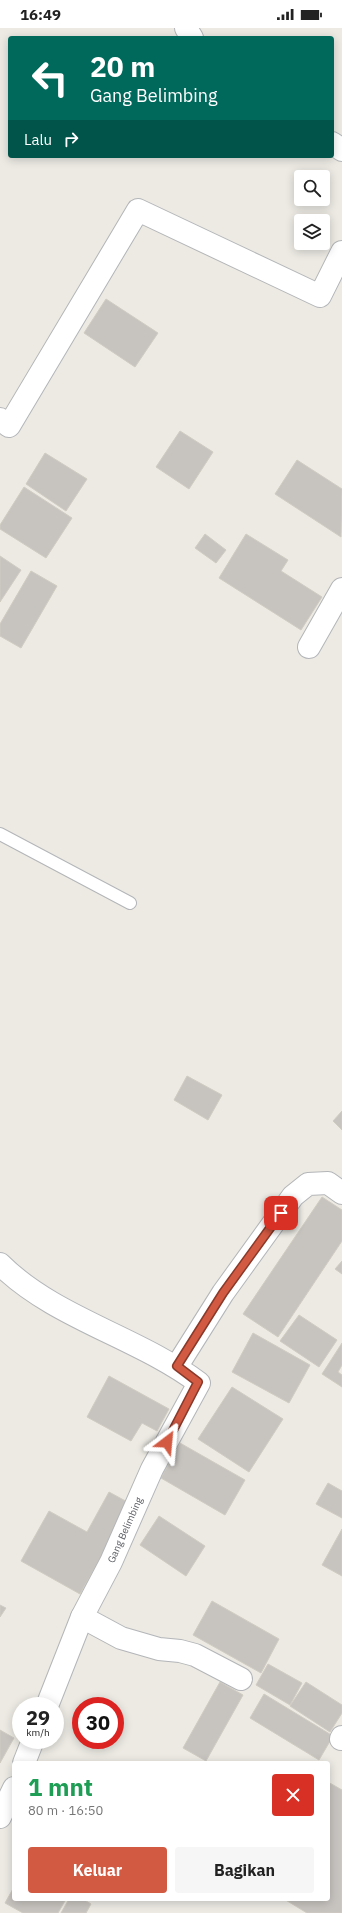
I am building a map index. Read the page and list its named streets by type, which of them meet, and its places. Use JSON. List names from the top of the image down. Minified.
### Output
{"streets":{"street":["Gang Belimbing"]},"page":{"status":"16:49","turn":["20 m","Gang Belimbing"],"then":"Lalu","speed":"29 km/h","limit":"30","heading":["1 mnt","80 m · 16:50"],"buttons":["Keluar","Bagikan"]}}
